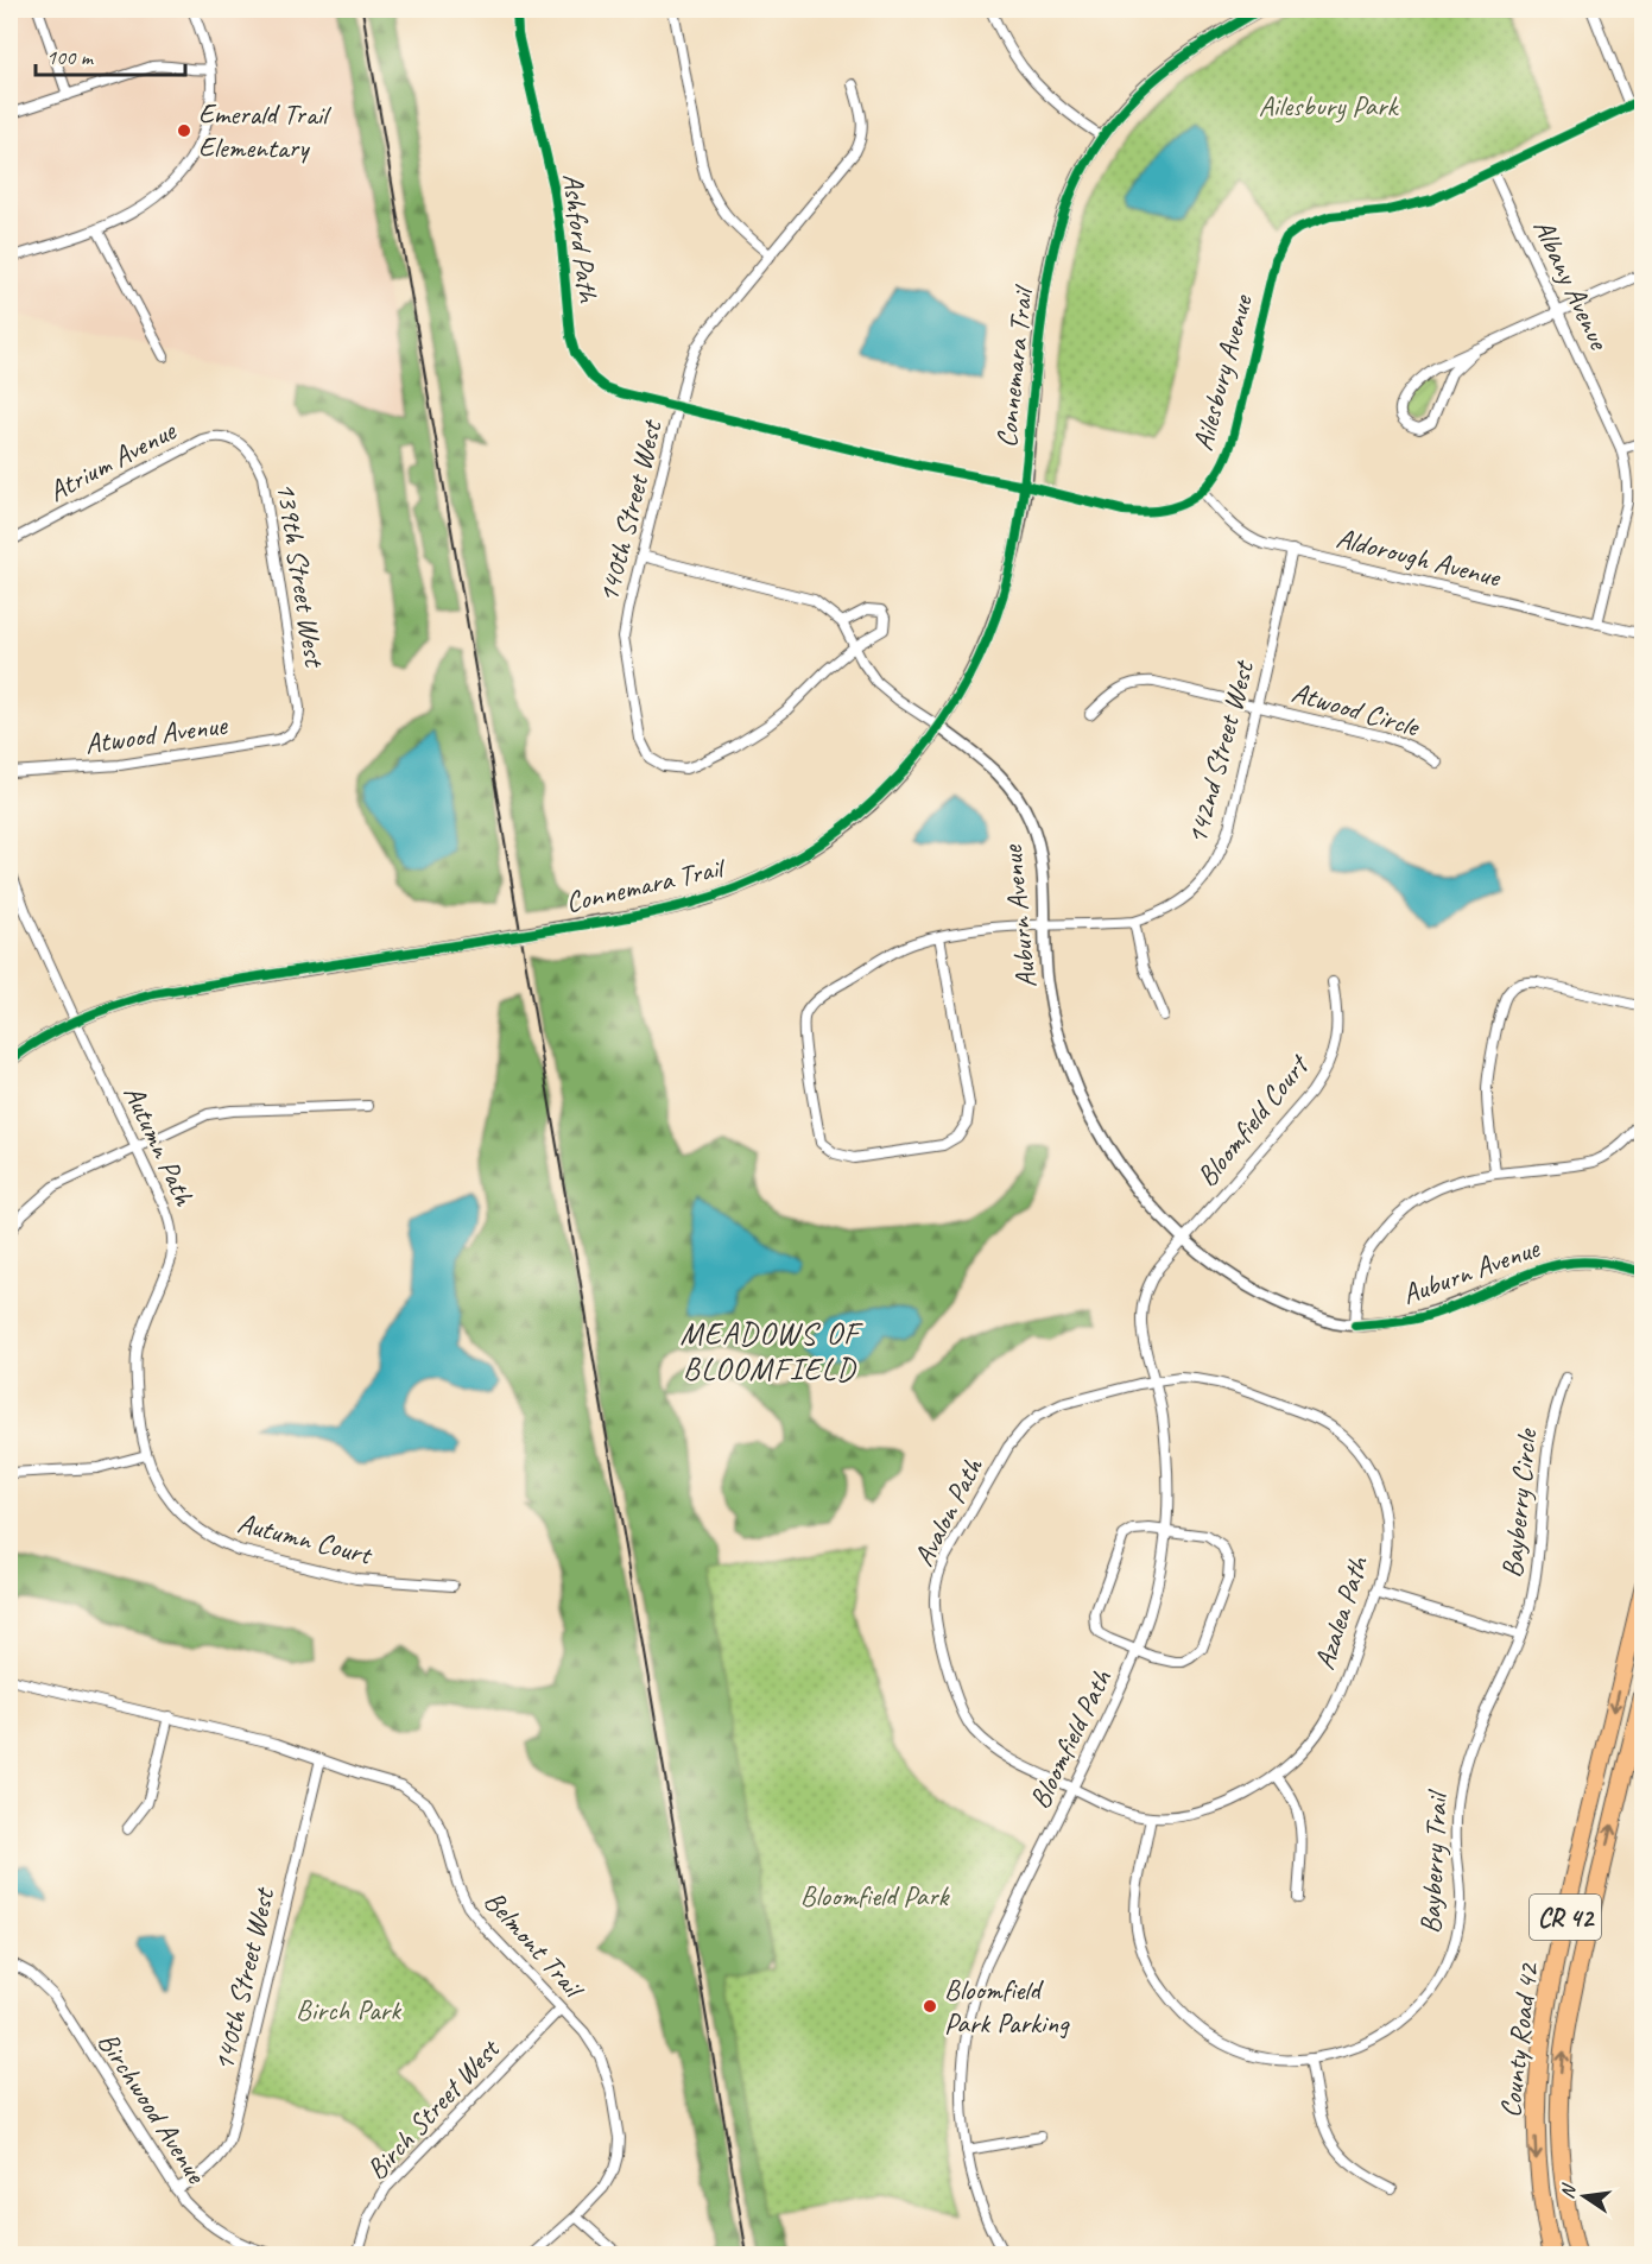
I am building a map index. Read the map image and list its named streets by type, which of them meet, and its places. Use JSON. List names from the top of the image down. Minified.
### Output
{"streets":{"highway":["CR 42","County Road 42"],"street":["Ashford Path","Albany Avenue","Connemara Trail","Ailesbury Avenue","Atrium Avenue","140th Street West","Aldorough Avenue","139th Street West","Atwood Circle","Atwood Avenue","142nd Street West","Auburn Avenue","Bloomfield Court","Autumn Path","Bayberry Circle","Avalon Path","Autumn Court","Azalea Path","Bloomfield Path","Bayberry Trail","Belmont Trail","Birchwood Avenue","Birch Street West"]},"crossings":[["Ashford Path","Ailesbury Avenue"],["Ashford Path","140th Street West"],["Albany Avenue","Ailesbury Avenue"],["Albany Avenue","Aldorough Avenue"],["Connemara Trail","Ailesbury Avenue"],["Connemara Trail","Auburn Avenue"],["Connemara Trail","Autumn Path"],["Ailesbury Avenue","140th Street West"],["Ailesbury Avenue","Aldorough Avenue"],["Atrium Avenue","139th Street West"],["140th Street West","Auburn Avenue"],["140th Street West","Belmont Trail"],["140th Street West","Birchwood Avenue"],["Aldorough Avenue","142nd Street West"],["139th Street West","Atwood Avenue"],["Atwood Circle","142nd Street West"],["142nd Street West","Auburn Avenue"],["Auburn Avenue","Bloomfield Court"],["Auburn Avenue","Bloomfield Path"],["Bloomfield Court","Bloomfield Path"],["Autumn Path","Autumn Court"],["Bayberry Circle","Bayberry Trail"],["Avalon Path","Azalea Path"],["Avalon Path","Bloomfield Path"],["Azalea Path","Bloomfield Path"],["Azalea Path","Bayberry Trail"],["Belmont Trail","Birch Street West"]],"districts":["MEADOWS OF BLOOMFIELD"],"parks":["Ailesbury Park","Bloomfield Park","Birch Park"],"places":["Emerald Trail Elementary","Bloomfield Park Parking"],"scale_bar":"100 m","north":"left"}
